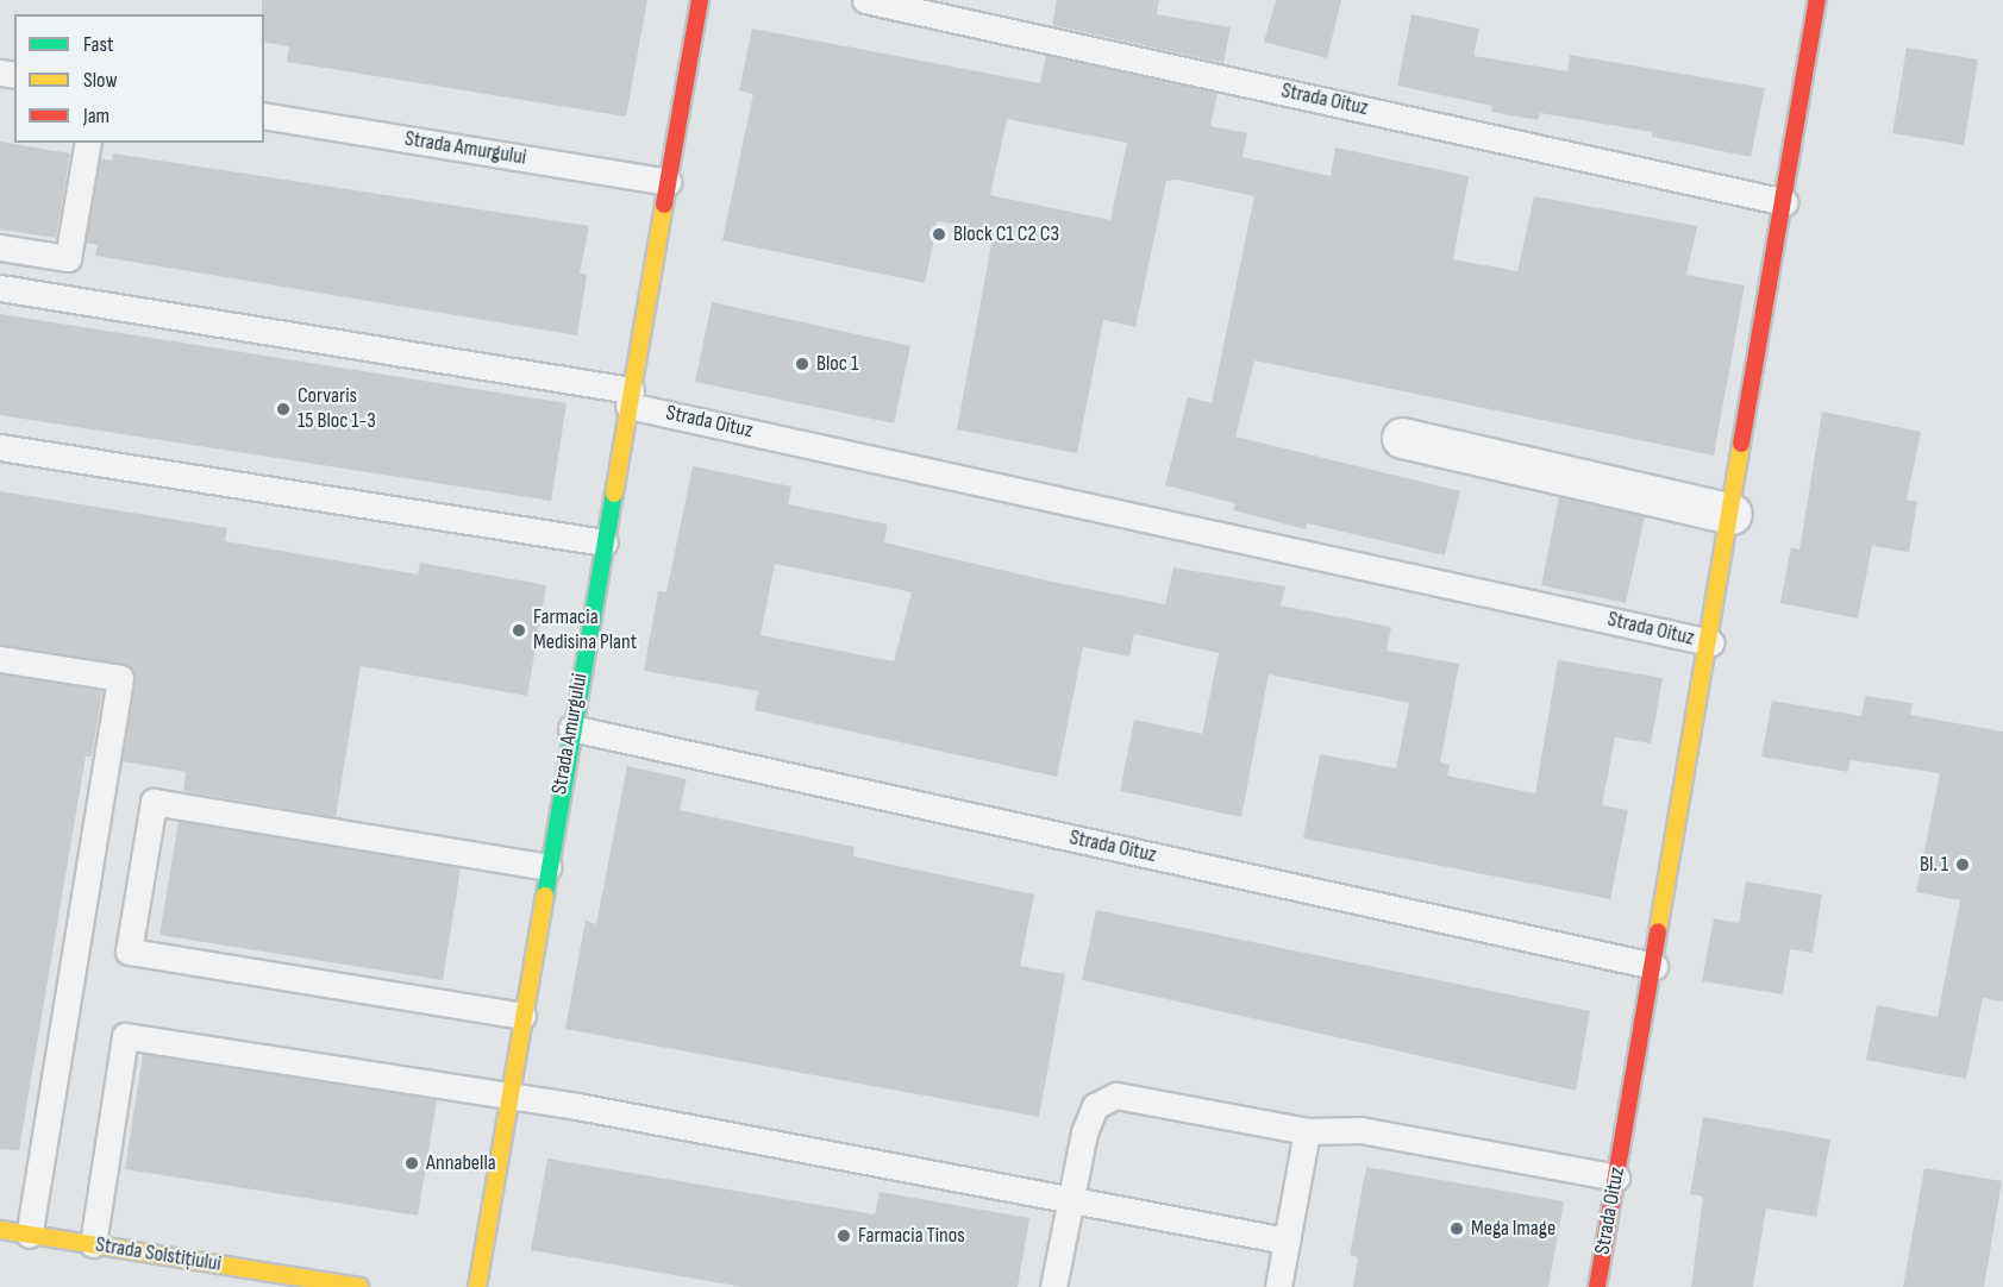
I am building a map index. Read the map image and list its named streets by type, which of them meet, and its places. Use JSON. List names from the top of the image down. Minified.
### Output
{"streets":{"street":["Strada Oituz","Strada Amurgului","Strada Solstițiului"]},"crossings":[["Strada Oituz","Strada Amurgului"]],"places":["Block C1 C2 C3","Bloc 1","Corvaris 15 Bloc 1-3","Farmacia Medisina Plant","Bl. 1","Annabella","Mega Image","Farmacia Tinos"],"legend":["Fast","Slow","Jam"]}
